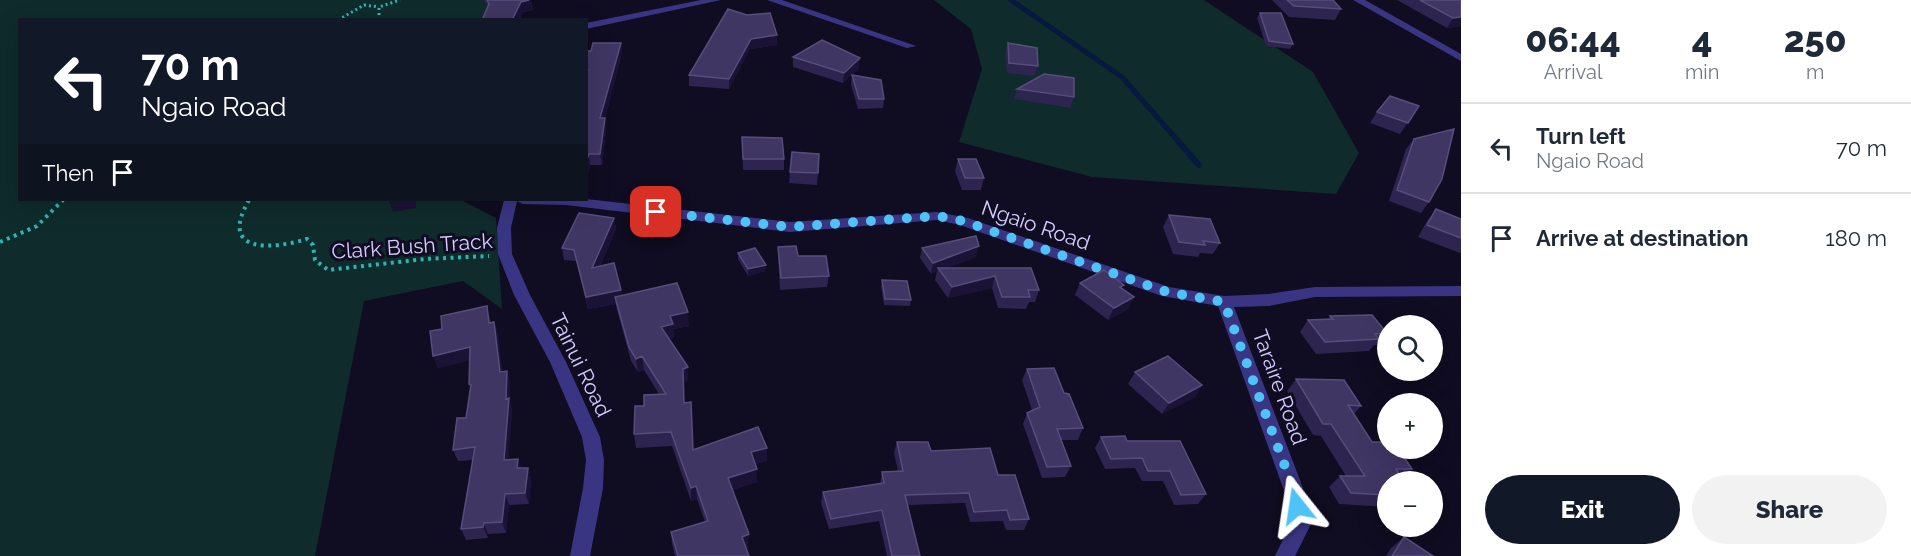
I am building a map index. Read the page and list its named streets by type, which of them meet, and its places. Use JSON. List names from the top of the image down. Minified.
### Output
{"streets":{"street":["Ngaio Road","Tainui Road","Taraire Road"],"path":["Clark Bush Track"]},"crossings":[["Ngaio Road","Taraire Road"],["Clark Bush Track","Tainui Road"]],"page":{"eta":["06:44","Arrival","4","min","250","m"],"turn":["70 m","Ngaio Road"],"list":[{"name":"Turn left","note":"Ngaio Road","value":"70 m"},{"name":"Arrive at destination","value":"180 m"}],"then":"Then","map_buttons":["+","−"],"buttons":["Exit","Share"]}}
